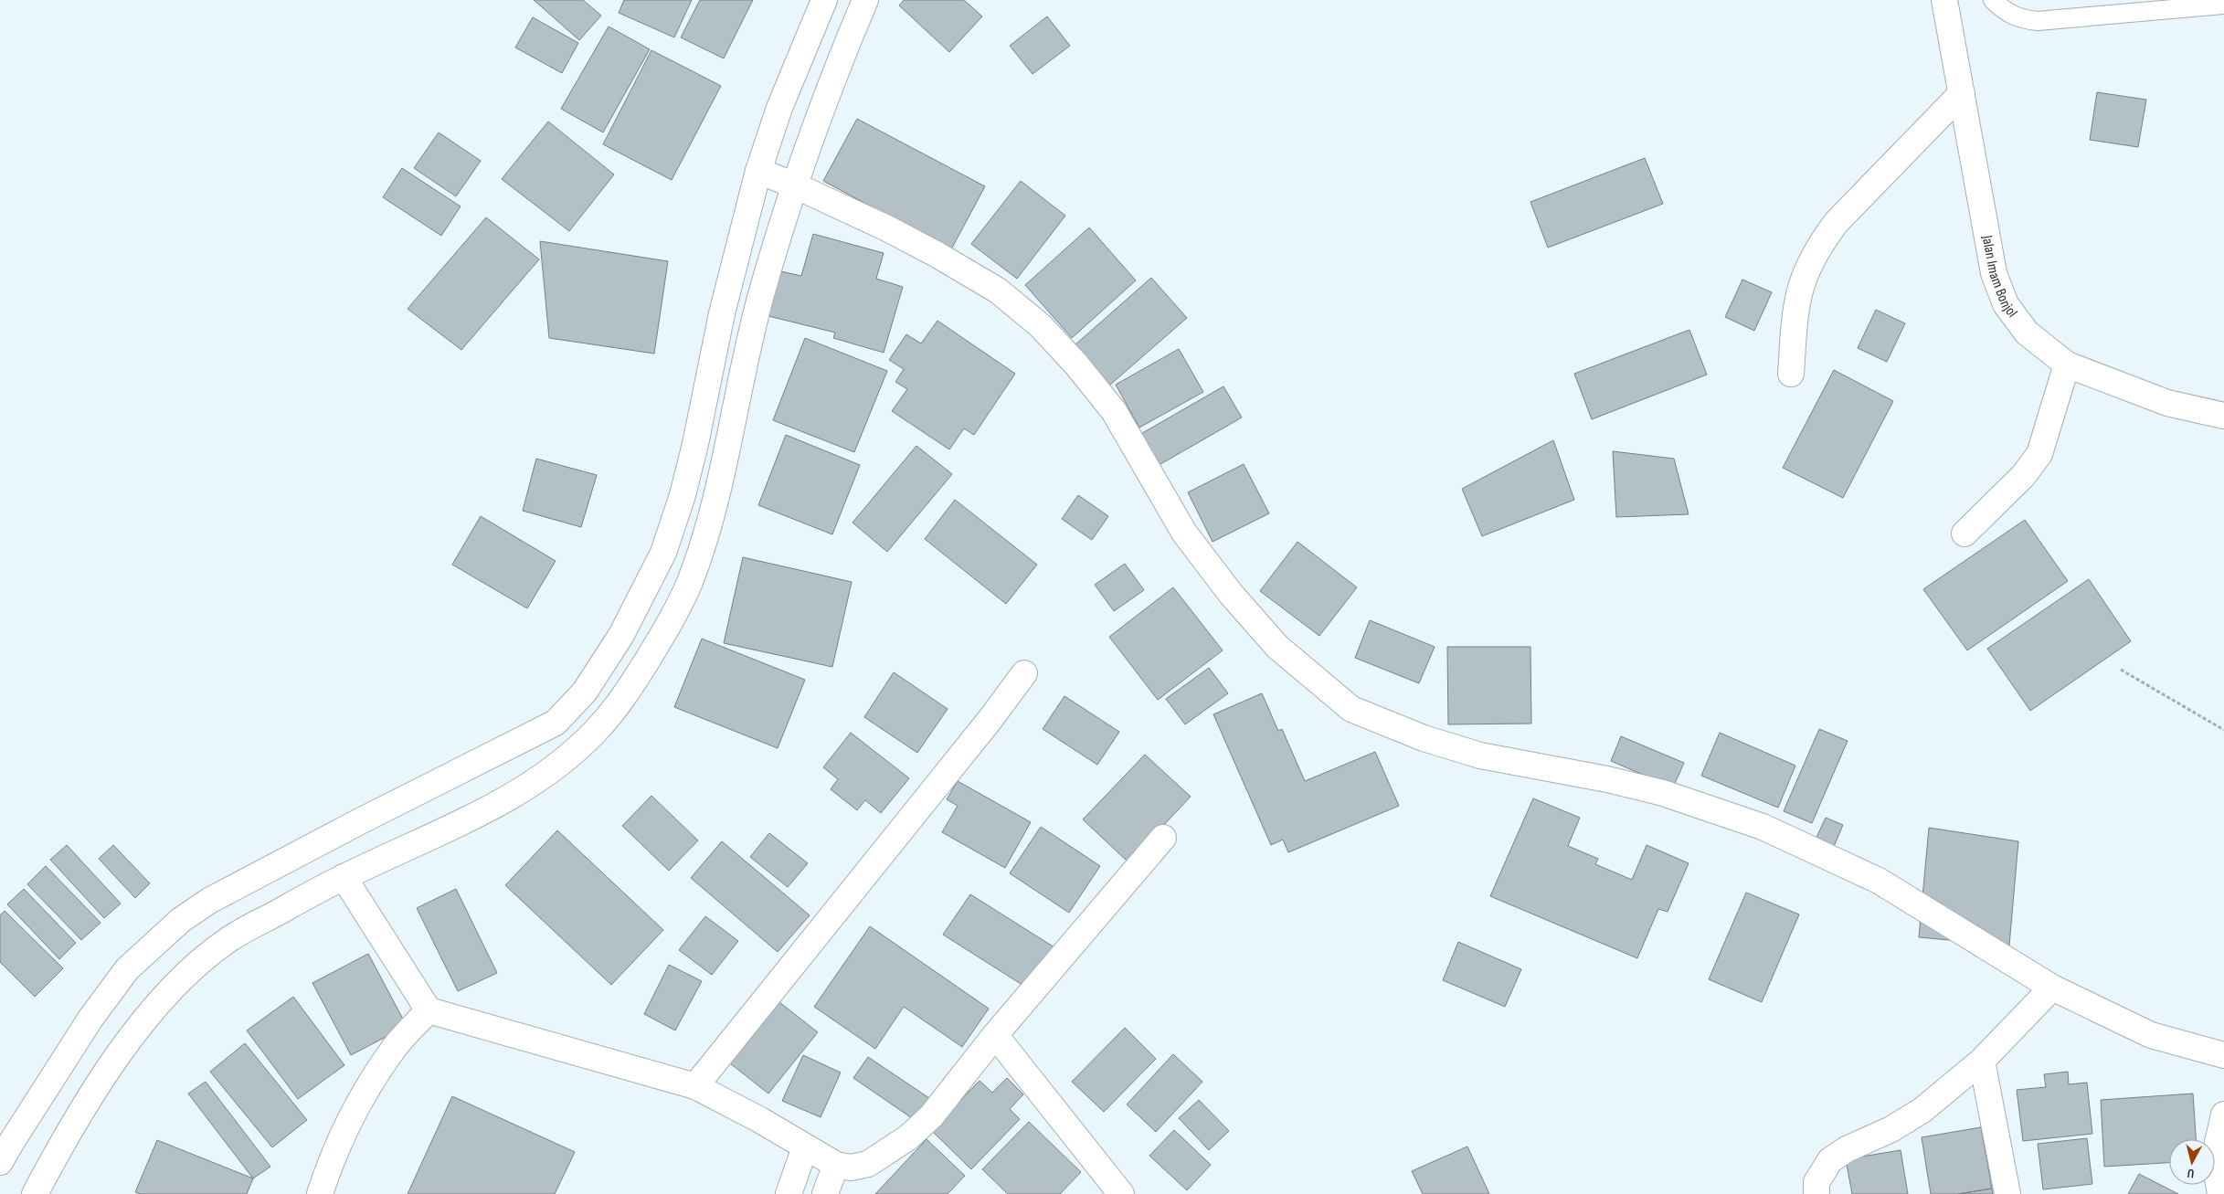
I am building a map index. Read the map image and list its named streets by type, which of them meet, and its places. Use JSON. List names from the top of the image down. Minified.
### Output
{"streets":{"street":["Jalan Imam Bonjol"]},"north":"bottom"}
